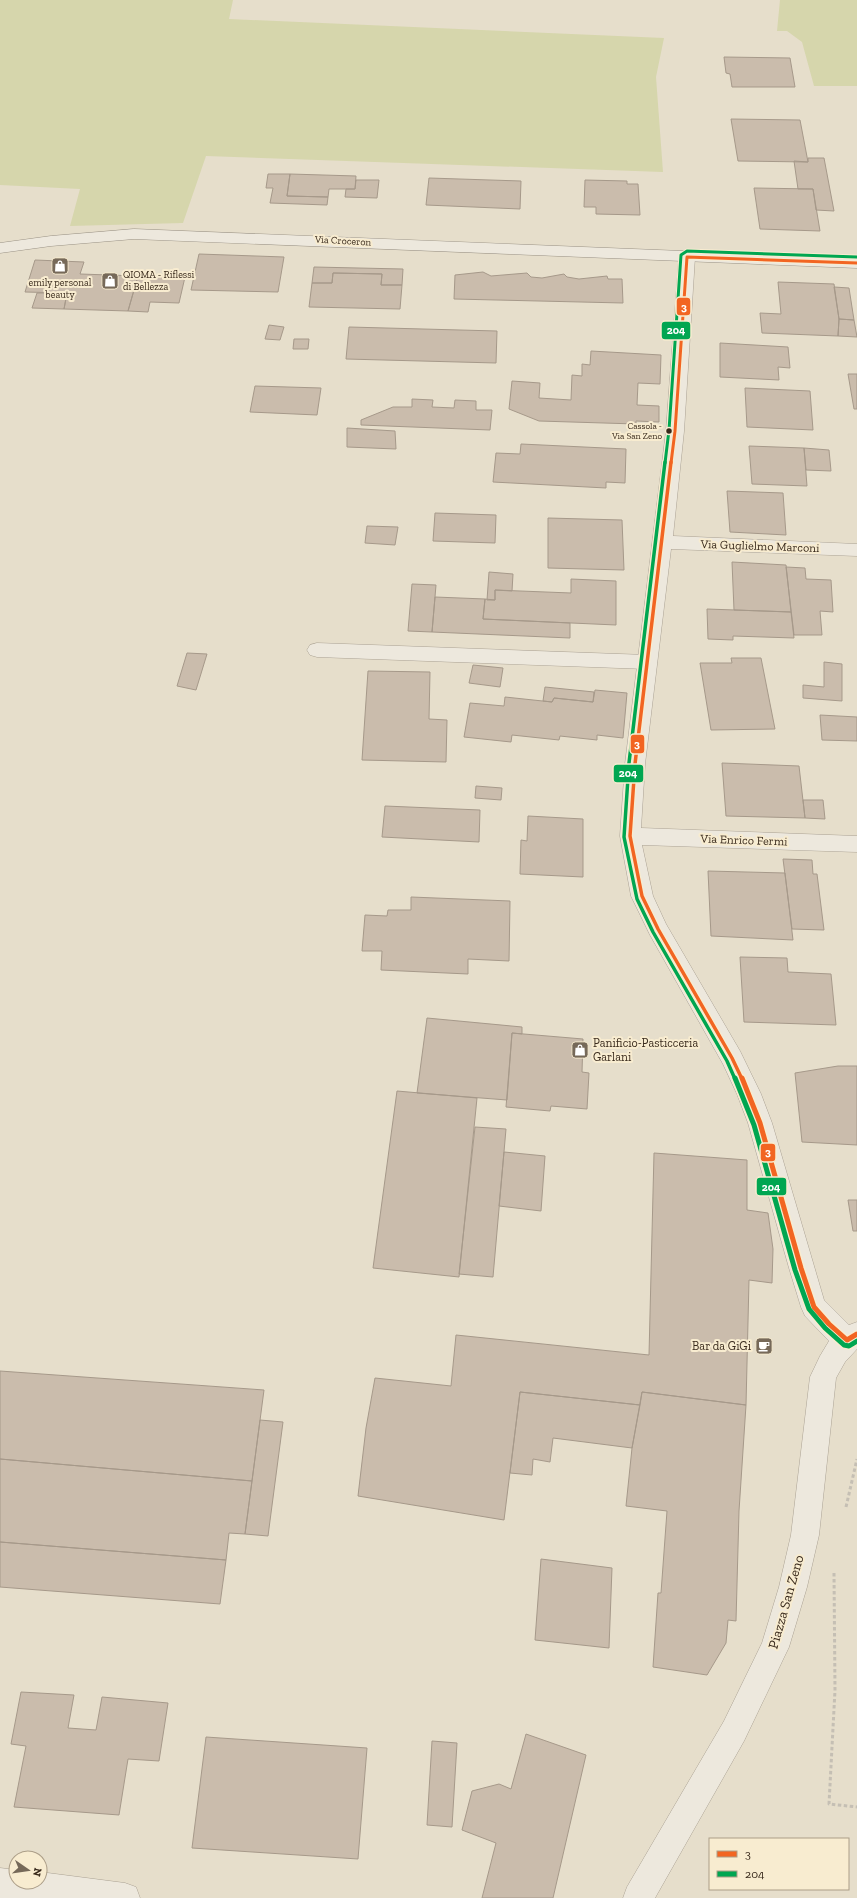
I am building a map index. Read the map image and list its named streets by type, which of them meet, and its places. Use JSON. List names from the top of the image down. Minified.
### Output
{"streets":{"street":["Via Croceron","Via Guglielmo Marconi","Via Enrico Fermi","Piazza San Zeno"]},"places":{"shop":["emily personal beauty","QIOMA - Riflessi di Bellezza","Panificio-Pasticceria Garlani"],"other":["Cassola - Via San Zeno"],"cafe":["Bar da GiGi"]},"lines":["transit line 204","transit line 3"],"legend":["3","204"],"north":"right"}
